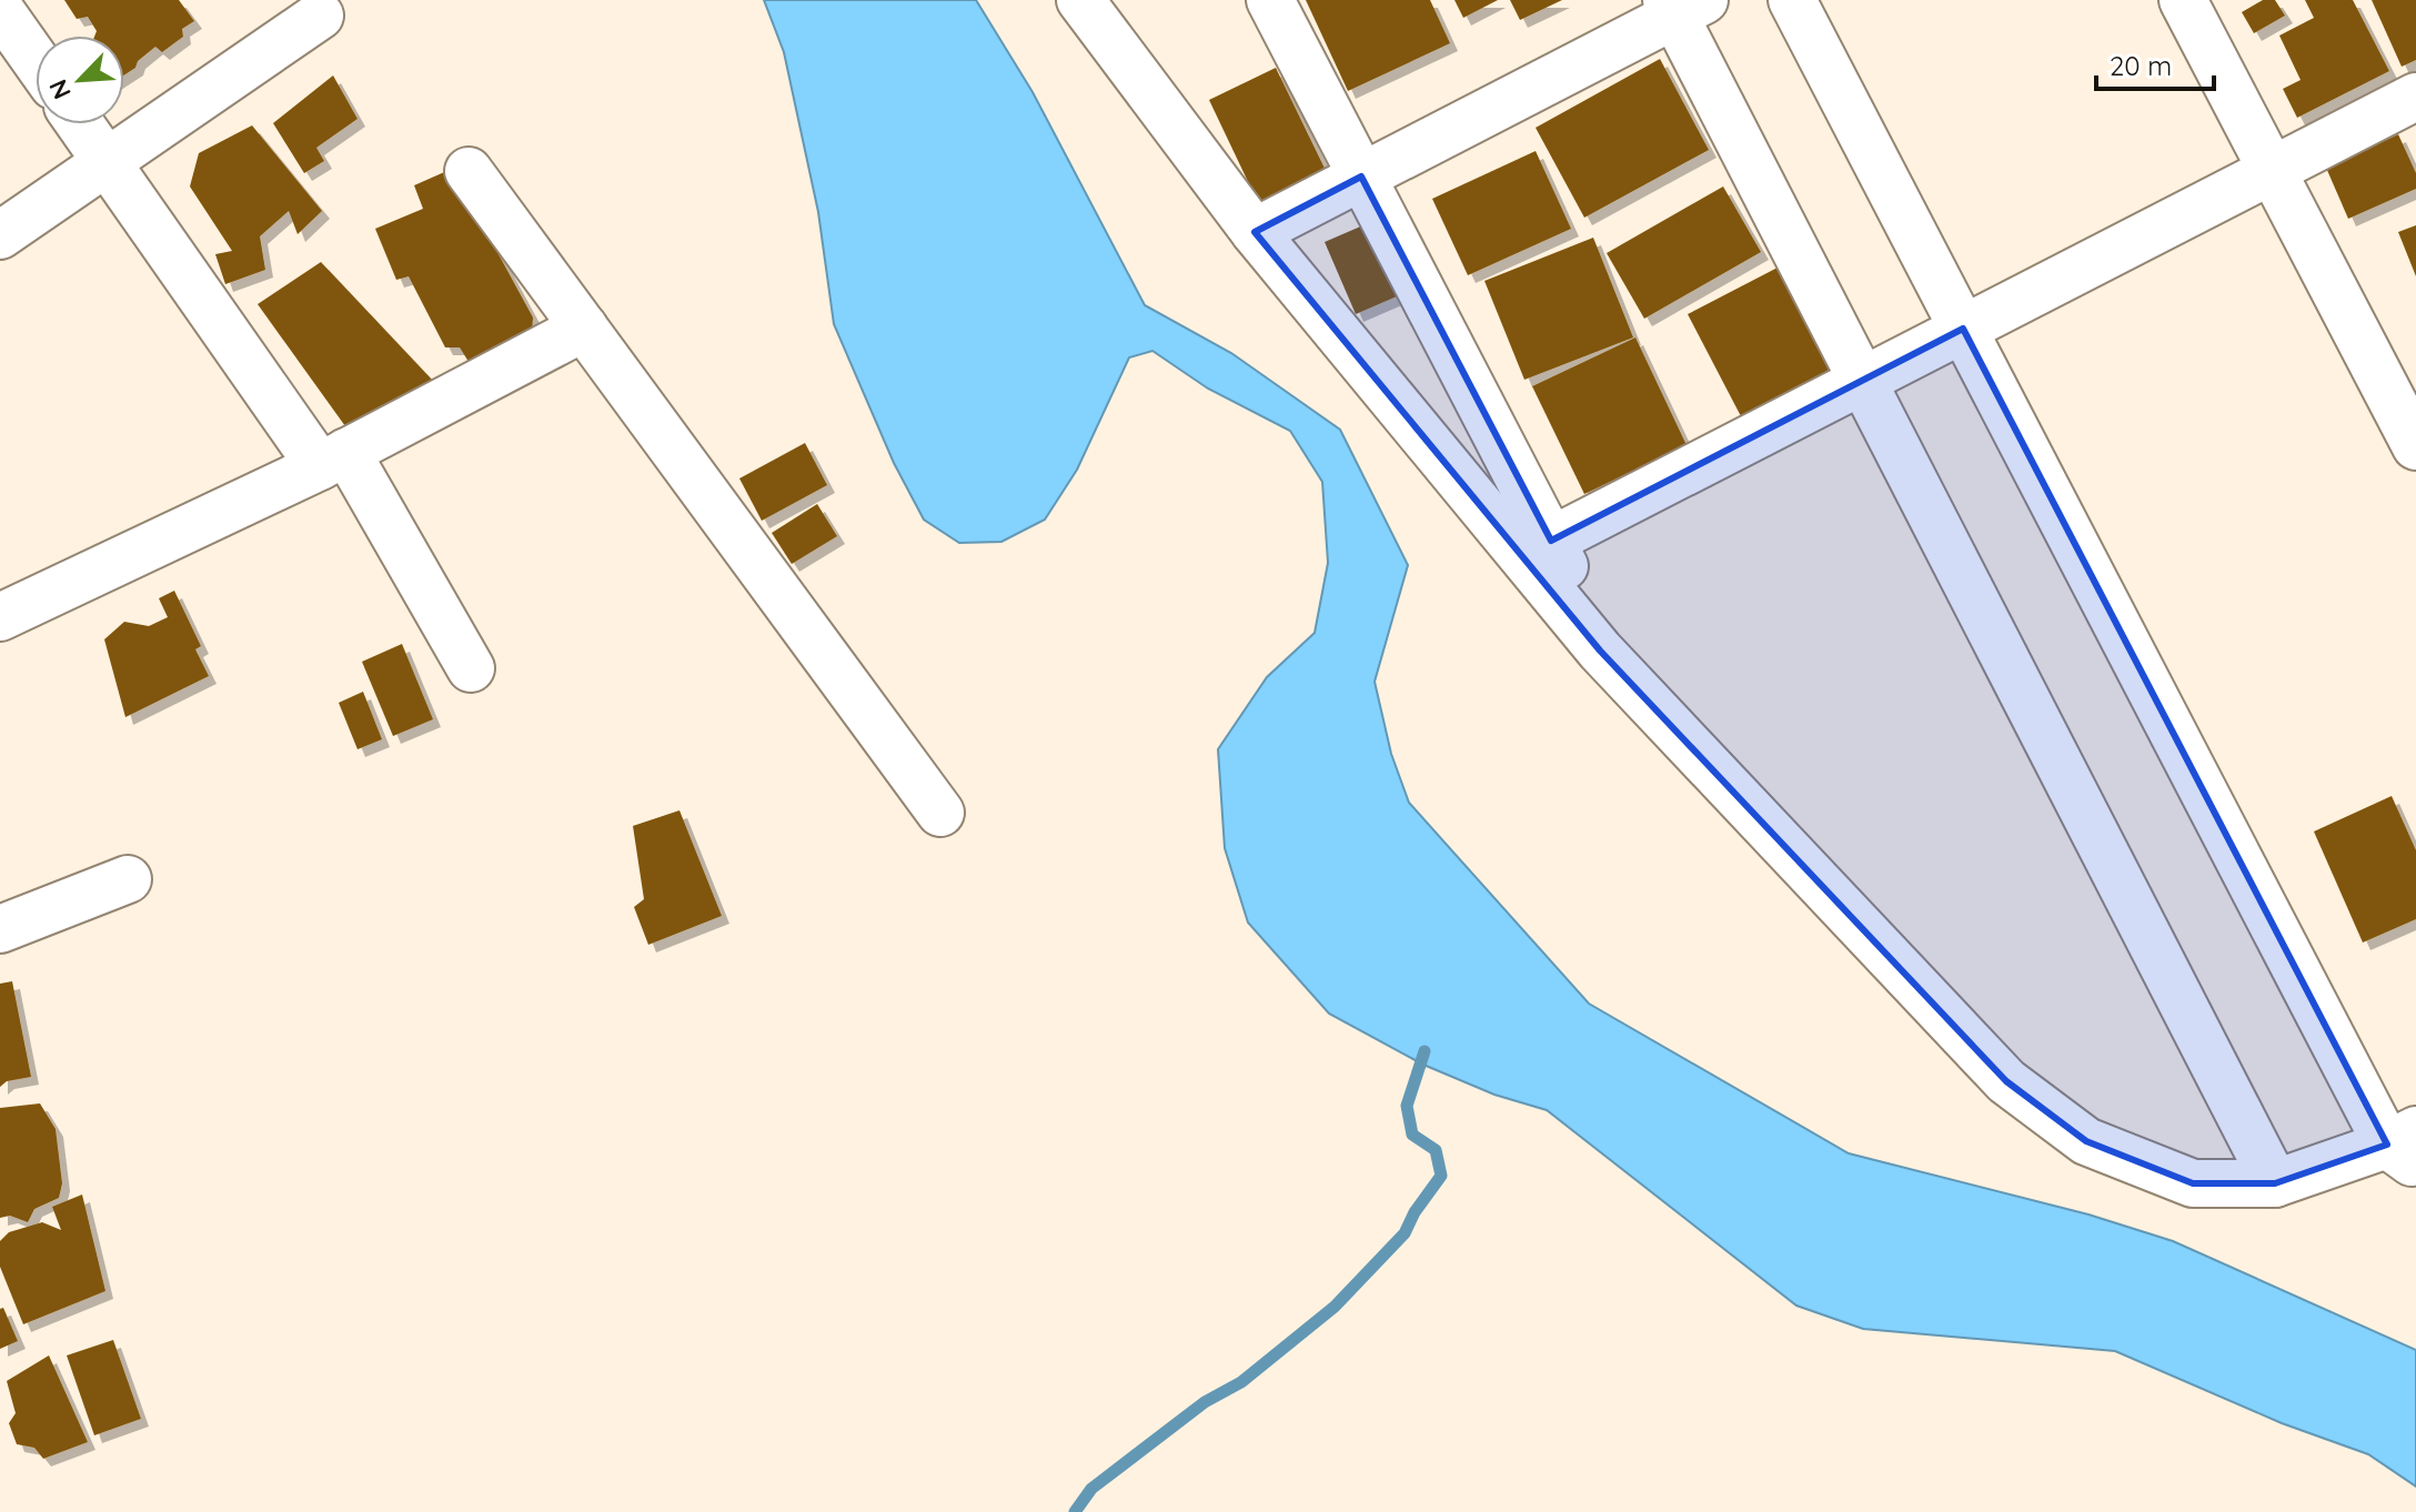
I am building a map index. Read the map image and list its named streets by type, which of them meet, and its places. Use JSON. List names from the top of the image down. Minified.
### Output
{"scale_bar":"20 m","north":"bottom left"}
